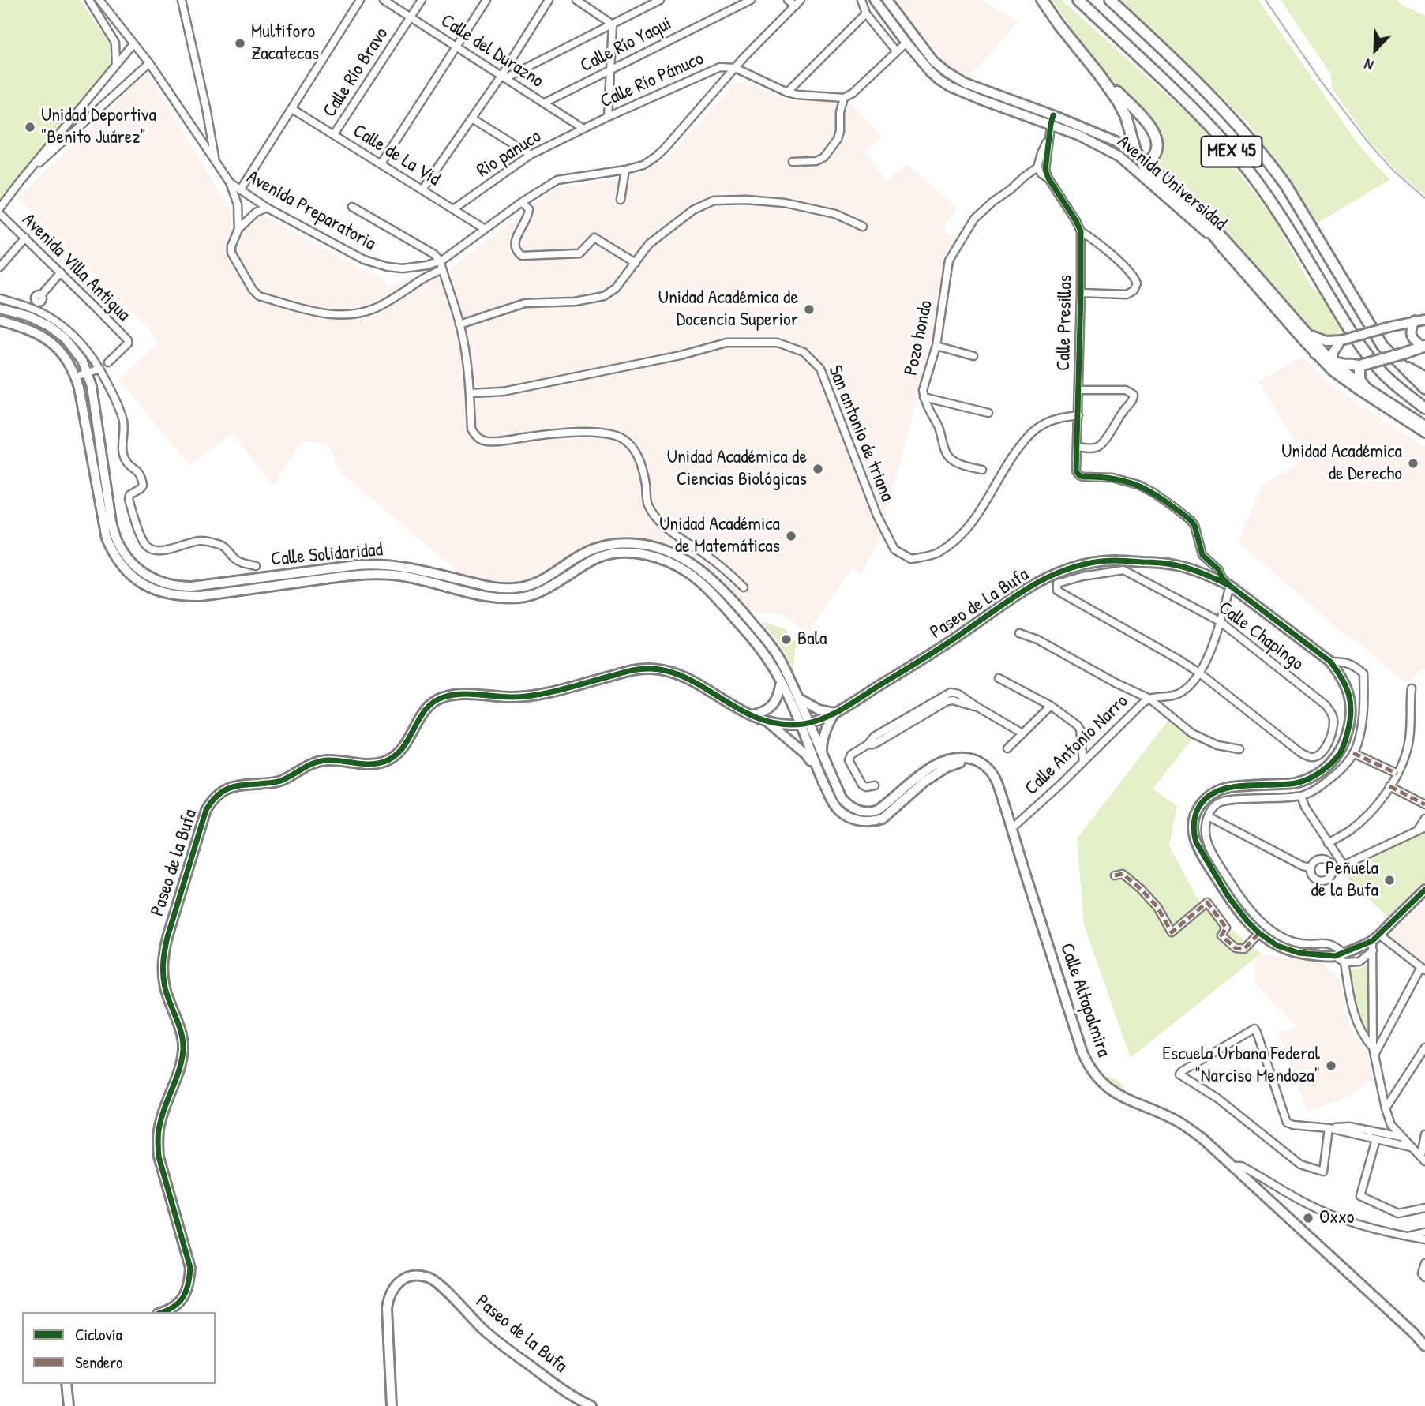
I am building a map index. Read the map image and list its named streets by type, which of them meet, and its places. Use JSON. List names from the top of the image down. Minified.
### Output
{"streets":{"main road":["MEX 45"],"street":["Calle Río Yaqui","Calle del Durazno","Calle Río Bravo","Calle Río Pánuco","Rio panuco","Calle de La Vid","Avenida Universidad","Avenida Preparatoria","Avenida Villa Antigua","Calle Presillas","Pozo hondo","San antonio de triana","Calle Solidaridad","Paseo de La Bufa","Calle Chapingo","Calle Antonio Narro","Paseo de la Bufa","Calle Altapalmira"]},"crossings":[["Calle Río Yaqui","Calle del Durazno"],["Calle del Durazno","Calle Río Bravo"],["Calle del Durazno","Calle Río Pánuco"],["Calle del Durazno","Rio panuco"],["Calle Río Bravo","Calle de La Vid"],["Calle Río Pánuco","Rio panuco"],["Calle Río Pánuco","Avenida Preparatoria"],["Rio panuco","Calle de La Vid"],["Calle de La Vid","Avenida Preparatoria"],["Calle Presillas","Pozo hondo"],["Calle Presillas","San antonio de triana"],["Calle Presillas","Paseo de La Bufa"],["Calle Presillas","Calle Antonio Narro"],["Calle Solidaridad","Paseo de la Bufa"],["Paseo de La Bufa","Calle Antonio Narro"],["Paseo de La Bufa","Paseo de la Bufa"],["Calle Chapingo","Calle Antonio Narro"],["Calle Antonio Narro","Calle Altapalmira"]],"places":["Multiforo Zacatecas","Unidad Deportiva \"Benito Juárez\"","Unidad Académica de Docencia Superior","Unidad Académica de Derecho","Unidad Académica de Ciencias Biológicas","Unidad Académica de Matemáticas","Bala","Peñuela de la Bufa","Escuela Urbana Federal \"Narciso Mendoza\"","Oxxo"],"legend":["Ciclovía","Sendero"],"north":"bottom left"}
